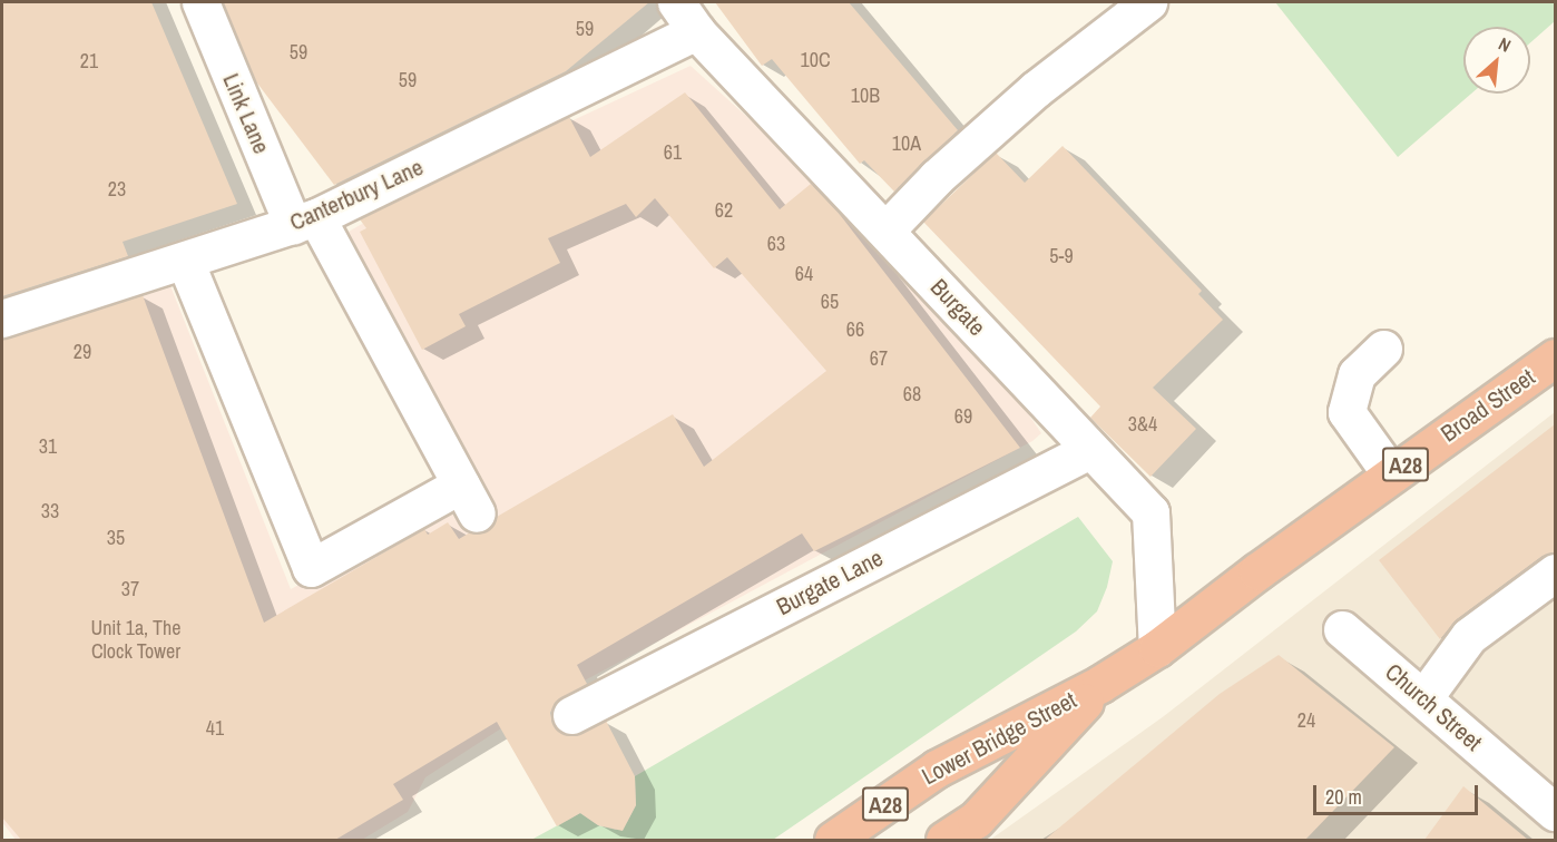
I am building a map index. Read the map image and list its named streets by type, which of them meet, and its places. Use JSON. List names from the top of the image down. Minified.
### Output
{"streets":{"highway":["Broad Street","A28","Lower Bridge Street"],"street":["Link Lane","Canterbury Lane","Burgate","Burgate Lane","Church Street"]},"crossings":[["Link Lane","Canterbury Lane"],["Canterbury Lane","Burgate"],["Burgate","Burgate Lane"],["Burgate","Lower Bridge Street"],["Broad Street","Lower Bridge Street"]],"house_numbers":["59","59","10C","21","59","10B","10A","61","23","62","63","5-9","64","65","66","29","67","68","69","3&4","31","33","35","37","Unit 1a, The Clock Tower","24","41"],"scale_bar":"20 m","north":"top right"}
